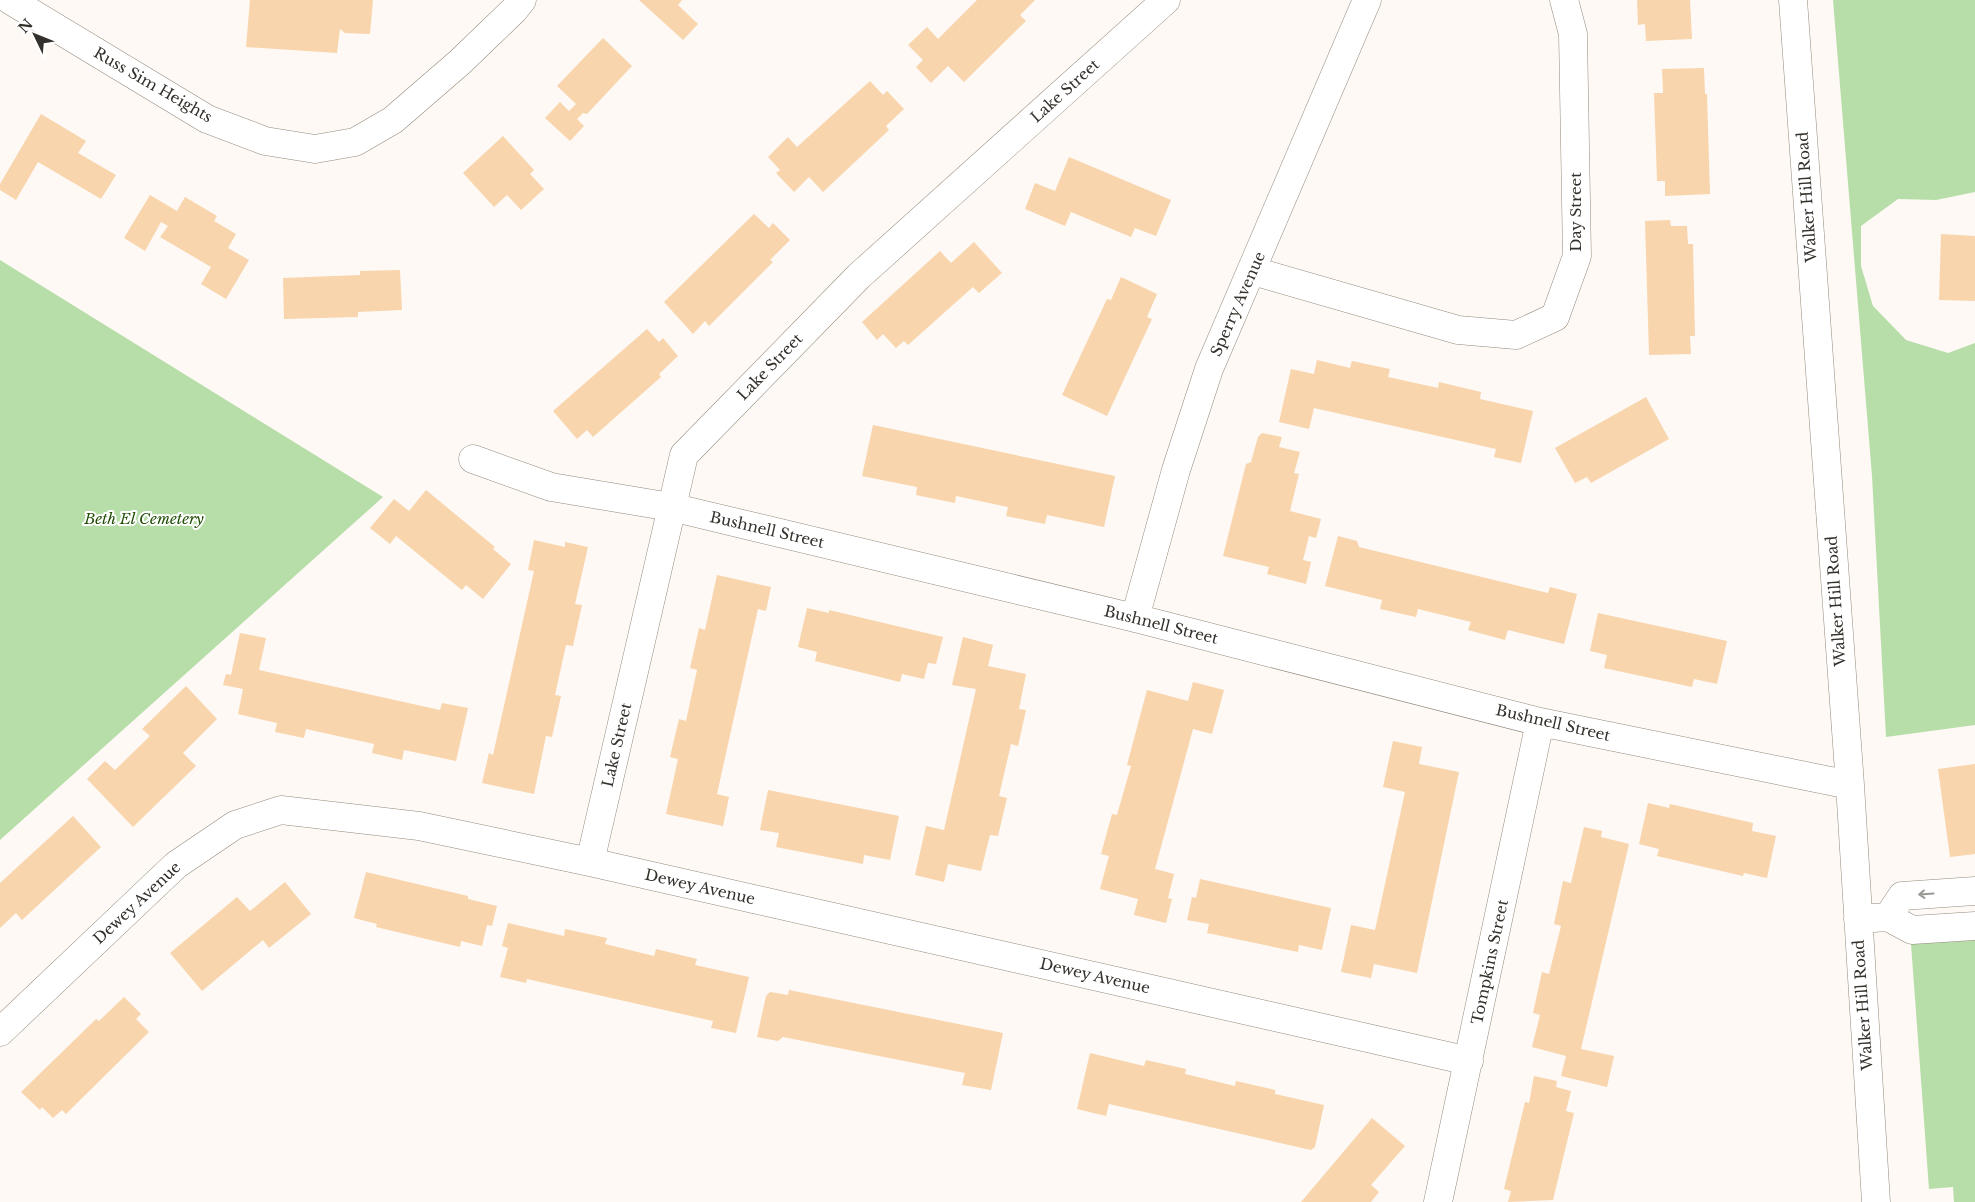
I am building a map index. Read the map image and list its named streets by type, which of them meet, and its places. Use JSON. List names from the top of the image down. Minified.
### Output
{"streets":{"street":["Russ Sim Heights","Lake Street","Walker Hill Road","Day Street","Sperry Avenue","Bushnell Street","Dewey Avenue","Tompkins Street"]},"crossings":[["Lake Street","Bushnell Street"],["Lake Street","Dewey Avenue"],["Walker Hill Road","Bushnell Street"],["Day Street","Sperry Avenue"],["Sperry Avenue","Bushnell Street"],["Bushnell Street","Tompkins Street"],["Dewey Avenue","Tompkins Street"]],"parks":["Beth El Cemetery"],"north":"top left"}
